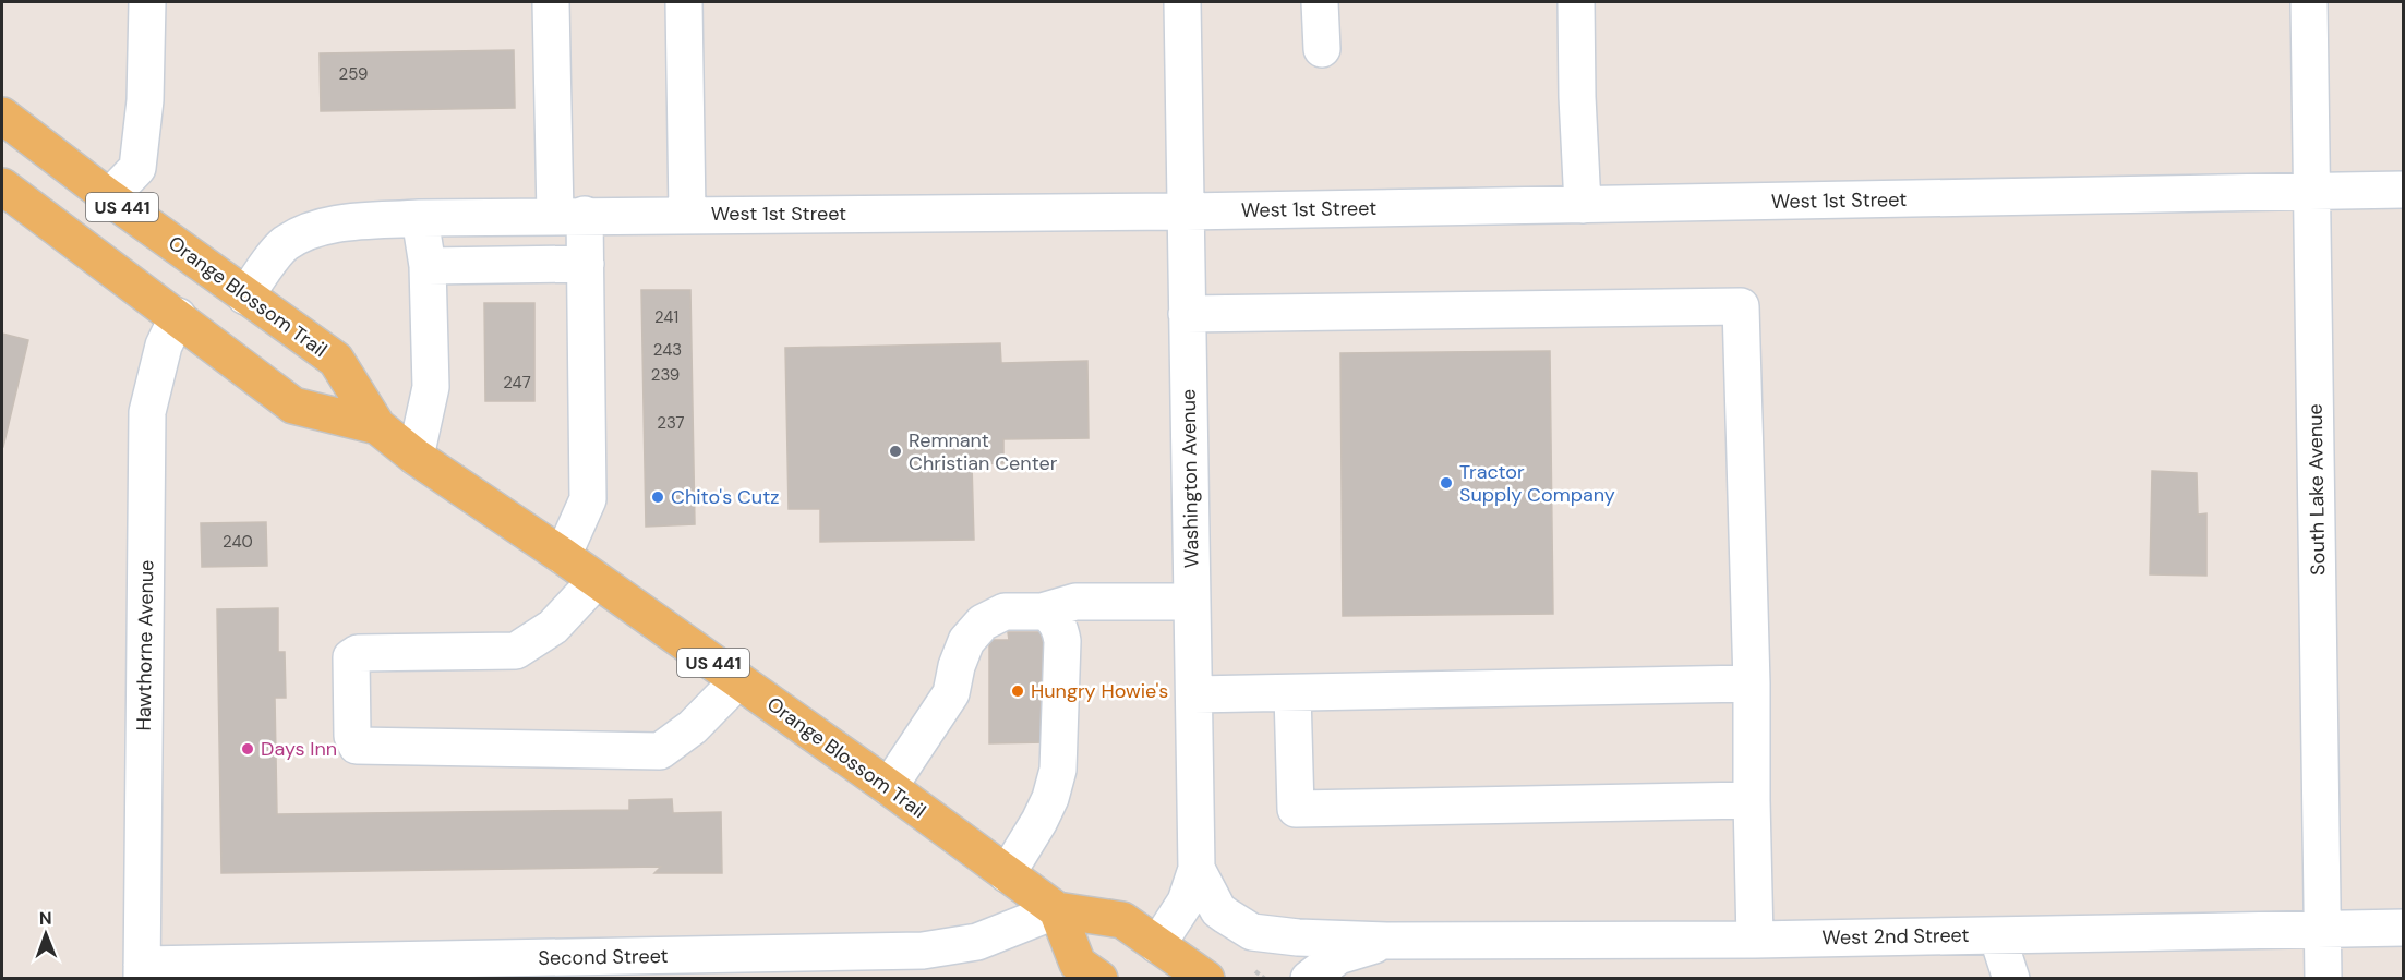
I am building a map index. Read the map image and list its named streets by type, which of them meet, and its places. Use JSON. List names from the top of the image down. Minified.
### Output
{"streets":{"main road":["US 441","Orange Blossom Trail"],"street":["West 1st Street","Washington Avenue","South Lake Avenue","Hawthorne Avenue","West 2nd Street","Second Street"]},"crossings":[["West 1st Street","Orange Blossom Trail"],["West 1st Street","Washington Avenue"],["West 1st Street","South Lake Avenue"],["Orange Blossom Trail","Washington Avenue"],["Orange Blossom Trail","Hawthorne Avenue"],["Orange Blossom Trail","Second Street"],["Washington Avenue","West 2nd Street"],["South Lake Avenue","West 2nd Street"],["Hawthorne Avenue","Second Street"]],"places":["Remnant Christian Center","Tractor Supply Company","Chito's Cutz","Hungry Howie's","Days Inn"],"house_numbers":["259","241","243","239","247","237","240"],"north":"top"}
